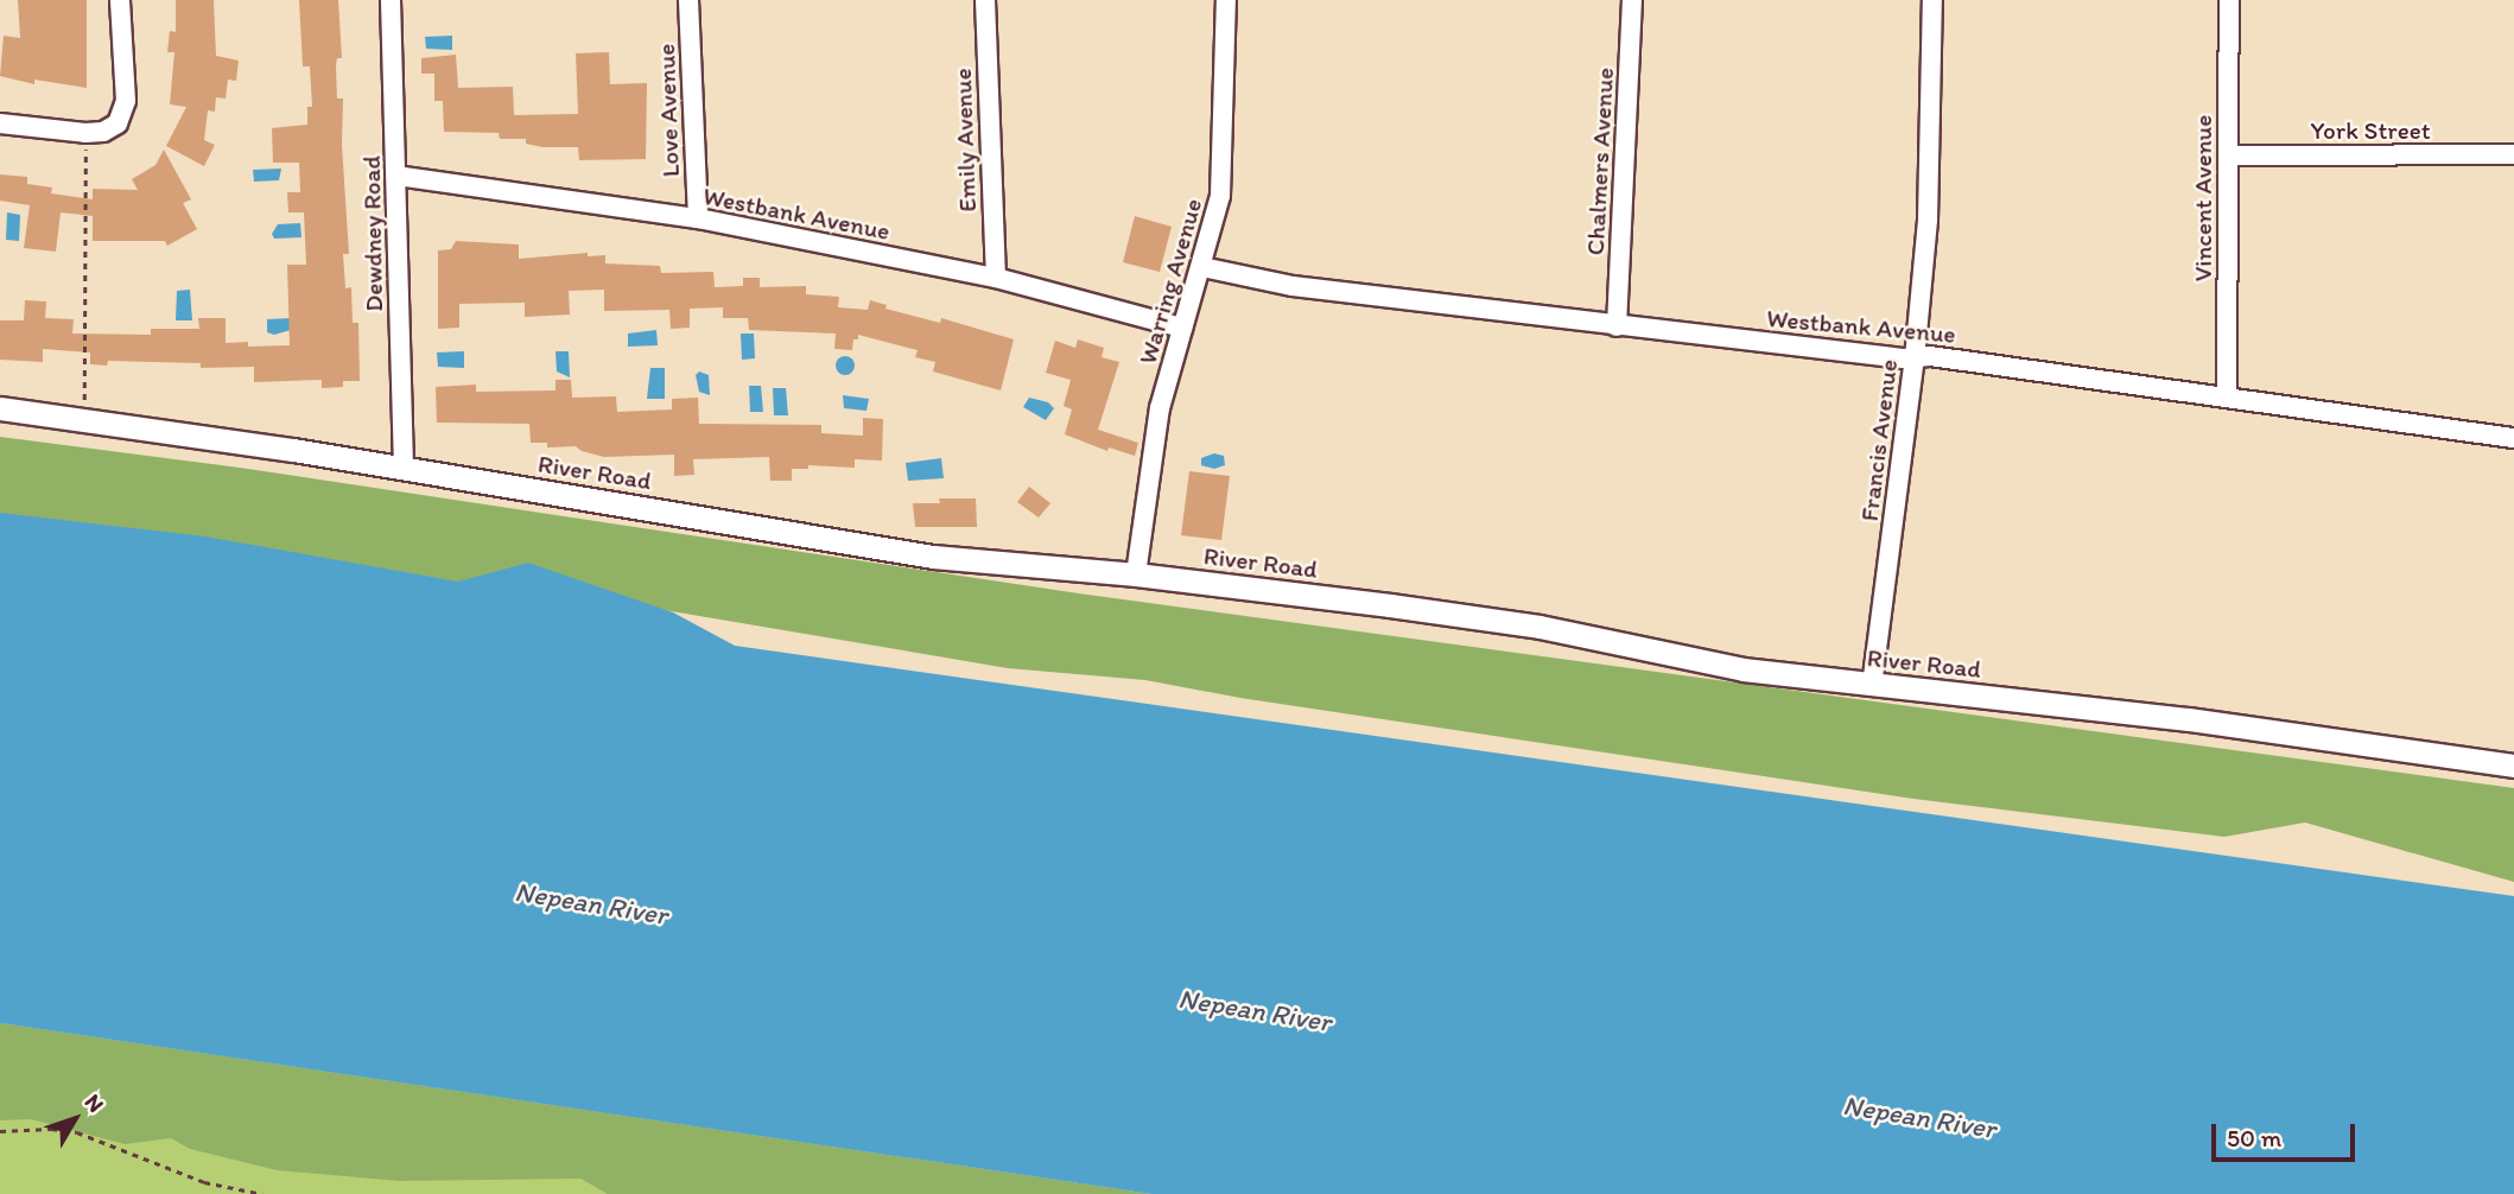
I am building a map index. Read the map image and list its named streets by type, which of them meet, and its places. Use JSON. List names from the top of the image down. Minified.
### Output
{"streets":{"street":["Love Avenue","York Street","Emily Avenue","Chalmers Avenue","Vincent Avenue","Westbank Avenue","Dewdney Road","Warring Avenue","Francis Avenue","River Road"]},"crossings":[["Love Avenue","Westbank Avenue"],["York Street","Vincent Avenue"],["Emily Avenue","Westbank Avenue"],["Chalmers Avenue","Westbank Avenue"],["Vincent Avenue","Westbank Avenue"],["Westbank Avenue","Dewdney Road"],["Westbank Avenue","Warring Avenue"],["Westbank Avenue","Francis Avenue"],["Dewdney Road","River Road"],["Warring Avenue","River Road"],["Francis Avenue","River Road"]],"water":["Nepean River"],"scale_bar":"50 m","north":"top right"}
